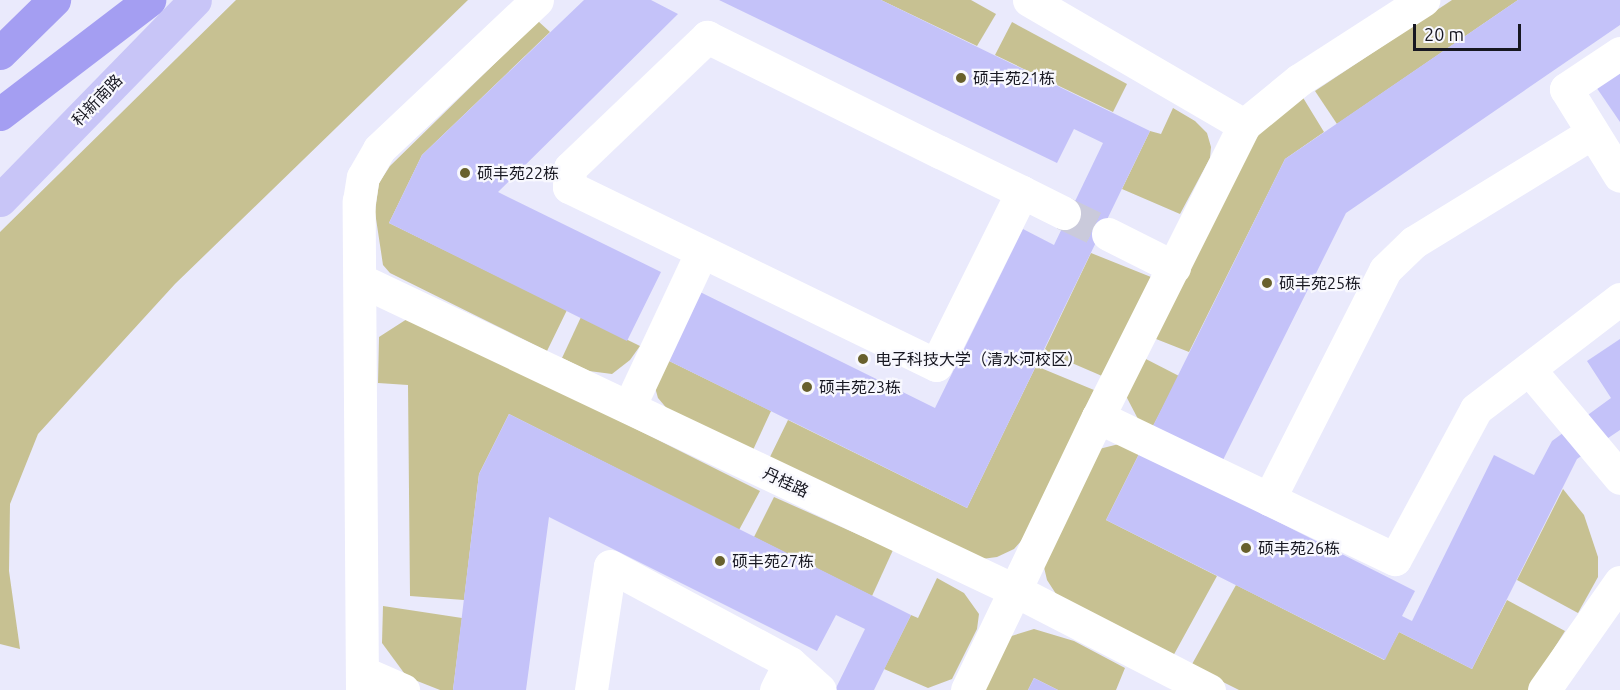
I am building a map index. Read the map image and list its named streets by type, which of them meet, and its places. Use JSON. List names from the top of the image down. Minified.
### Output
{"streets":{"main road":["科新南路"],"street":["丹桂路"]},"places":["硕丰苑21栋","硕丰苑22栋","硕丰苑25栋","电子科技大学（清水河校区）","硕丰苑23栋","硕丰苑26栋","硕丰苑27栋"],"scale_bar":"20 m"}
